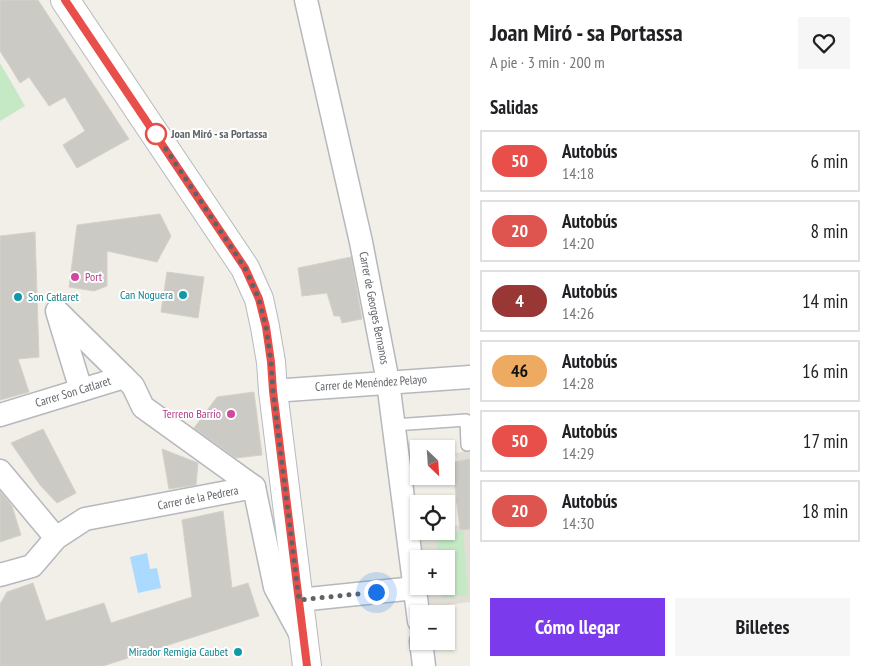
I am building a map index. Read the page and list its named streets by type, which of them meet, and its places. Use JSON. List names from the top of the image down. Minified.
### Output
{"streets":{"street":["Carrer de Georges Bernanos","Carrer de Menéndez Pelayo","Carrer Son Catlaret","Carrer de la Pedrera"]},"crossings":[["Carrer de Georges Bernanos","Carrer de Menéndez Pelayo"],["Carrer Son Catlaret","Carrer de la Pedrera"]],"places":["Joan Miró - sa Portassa","Port","Can Noguera","Son Catlaret","Terreno Barrio","Mirador Remigia Caubet"],"lines":["bus line 50"],"north":"bottom right","page":{"heading":[["Joan Miró - sa Portassa","A pie · 3 min · 200 m"],"Salidas"],"list":[{"mark":"50","name":"Autobús","note":"14:18","value":"6 min"},{"mark":"20","name":"Autobús","note":"14:20","value":"8 min"},{"mark":"4","name":"Autobús","note":"14:26","value":"14 min"},{"mark":"46","name":"Autobús","note":"14:28","value":"16 min"},{"mark":"50","name":"Autobús","note":"14:29","value":"17 min"},{"mark":"20","name":"Autobús","note":"14:30","value":"18 min"}],"map_buttons":["+","−"],"buttons":["Cómo llegar","Billetes"]}}
